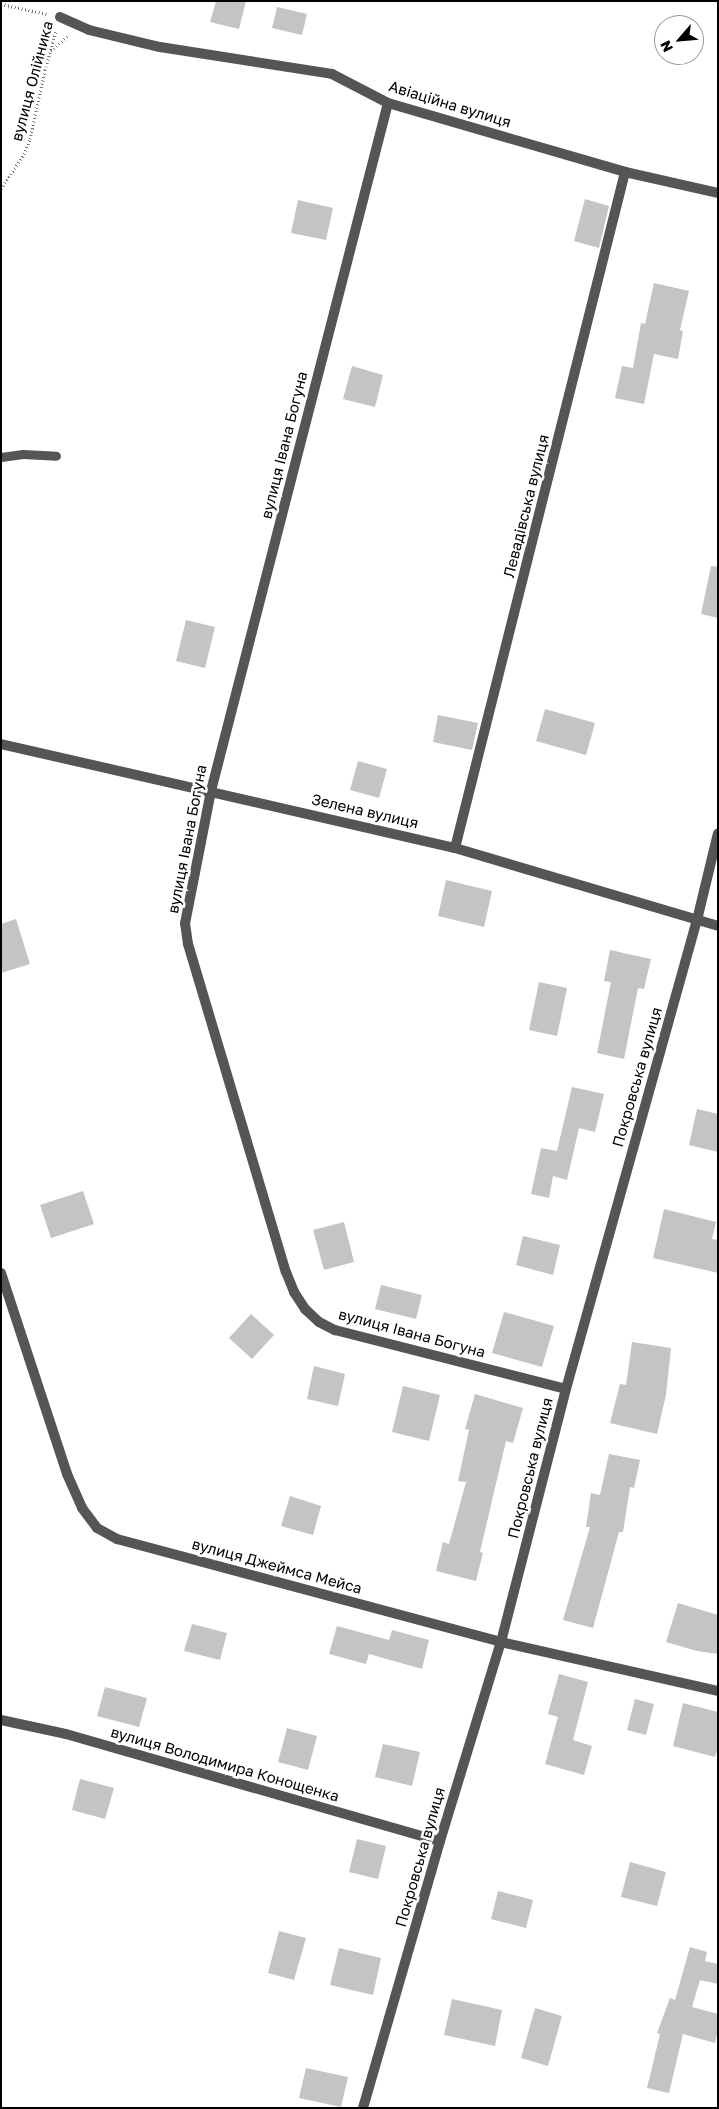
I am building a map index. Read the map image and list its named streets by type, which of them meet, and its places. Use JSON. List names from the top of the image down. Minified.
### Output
{"streets":{"street":["Авіаційна вулиця","вулиця Івана Богуна","Левадівська вулиця","Зелена вулиця","Покровська вулиця","вулиця Джеймса Мейса","вулиця Володимира Конощенка"],"path":["вулиця Олійника"]},"crossings":[["вулиця Олійника","Авіаційна вулиця"],["Авіаційна вулиця","вулиця Івана Богуна"],["Авіаційна вулиця","Левадівська вулиця"],["вулиця Івана Богуна","Зелена вулиця"],["вулиця Івана Богуна","Покровська вулиця"],["Левадівська вулиця","Зелена вулиця"],["Зелена вулиця","Покровська вулиця"],["Покровська вулиця","вулиця Джеймса Мейса"],["Покровська вулиця","вулиця Володимира Конощенка"]],"north":"bottom left"}
